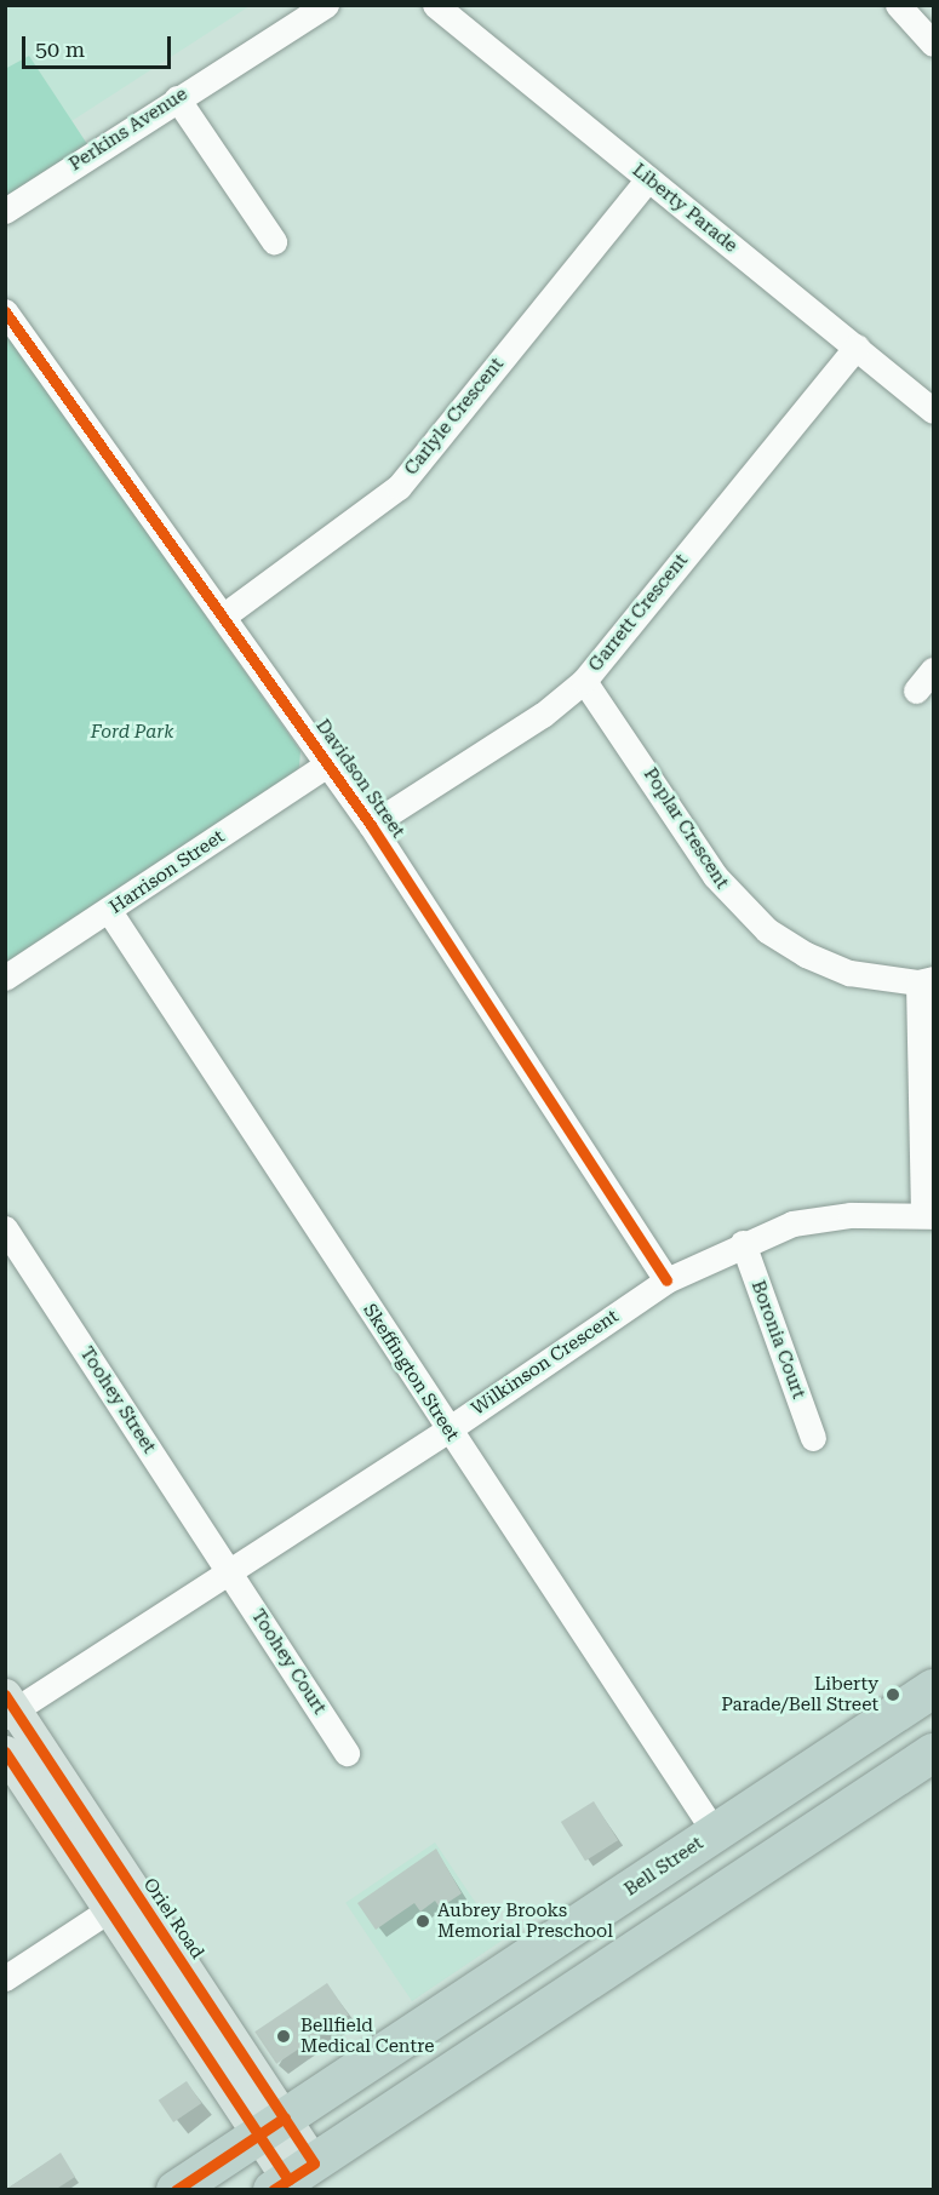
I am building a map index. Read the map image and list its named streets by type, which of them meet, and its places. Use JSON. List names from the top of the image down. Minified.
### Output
{"streets":{"highway":["Bell Street"],"main road":["Oriel Road"],"street":["Perkins Avenue","Liberty Parade","Carlyle Crescent","Garrett Crescent","Davidson Street","Poplar Crescent","Harrison Street","Boronia Court","Wilkinson Crescent","Skeffington Street","Toohey Street","Toohey Court"]},"crossings":[["Liberty Parade","Carlyle Crescent"],["Liberty Parade","Garrett Crescent"],["Carlyle Crescent","Davidson Street"],["Garrett Crescent","Davidson Street"],["Garrett Crescent","Poplar Crescent"],["Davidson Street","Harrison Street"],["Davidson Street","Wilkinson Crescent"],["Harrison Street","Skeffington Street"],["Boronia Court","Wilkinson Crescent"],["Wilkinson Crescent","Skeffington Street"],["Wilkinson Crescent","Toohey Street"],["Wilkinson Crescent","Toohey Court"],["Wilkinson Crescent","Oriel Road"],["Skeffington Street","Bell Street"],["Toohey Street","Toohey Court"],["Bell Street","Oriel Road"]],"parks":["Ford Park"],"places":["Liberty Parade/Bell Street","Aubrey Brooks Memorial Preschool","Bellfield Medical Centre"],"scale_bar":"50 m"}
